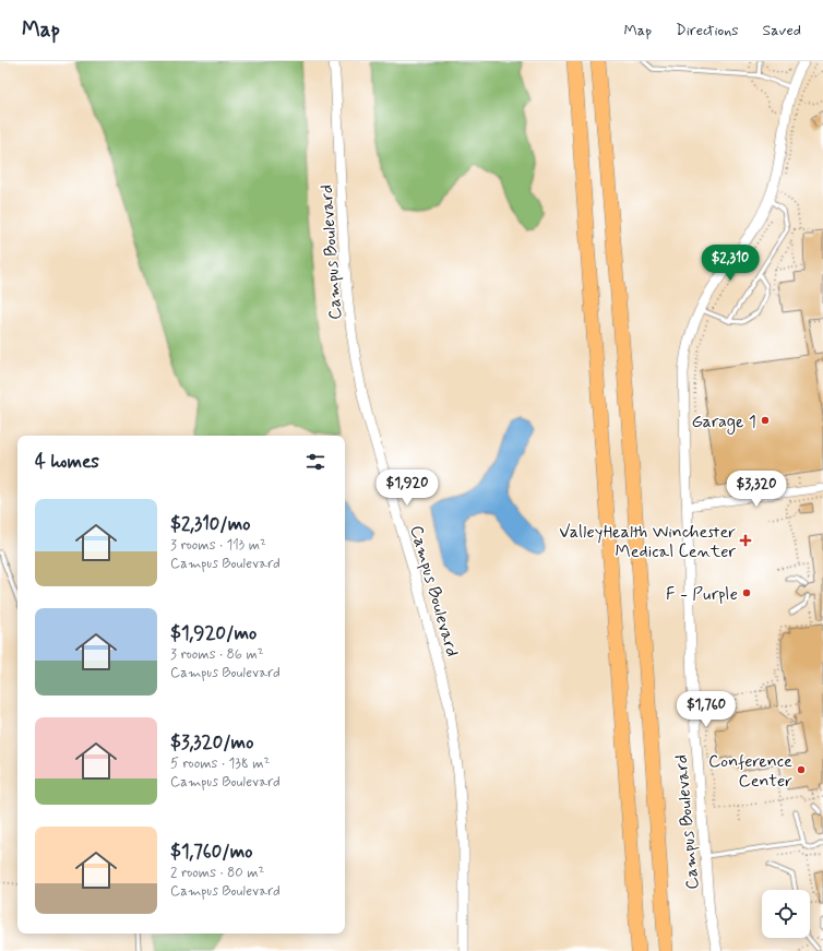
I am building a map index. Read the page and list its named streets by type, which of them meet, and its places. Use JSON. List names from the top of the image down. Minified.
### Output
{"streets":{"street":["Campus Boulevard"]},"places":{"other":["Garage 1","F - Purple","Conference Center"],"health":["ValleyHealth Winchester Medical Center"]},"page":{"header":"Map","nav":["Map","Directions","Saved"],"price":["$2,310","$1,920","$3,320","$1,760"],"heading":"4 homes","list":[{"name":"$2,310/mo","note":"3 rooms · 113 m² · Campus Boulevard"},{"name":"$1,920/mo","note":"3 rooms · 86 m² · Campus Boulevard"},{"name":"$3,320/mo","note":"5 rooms · 138 m² · Campus Boulevard"},{"name":"$1,760/mo","note":"2 rooms · 80 m² · Campus Boulevard"}]}}
